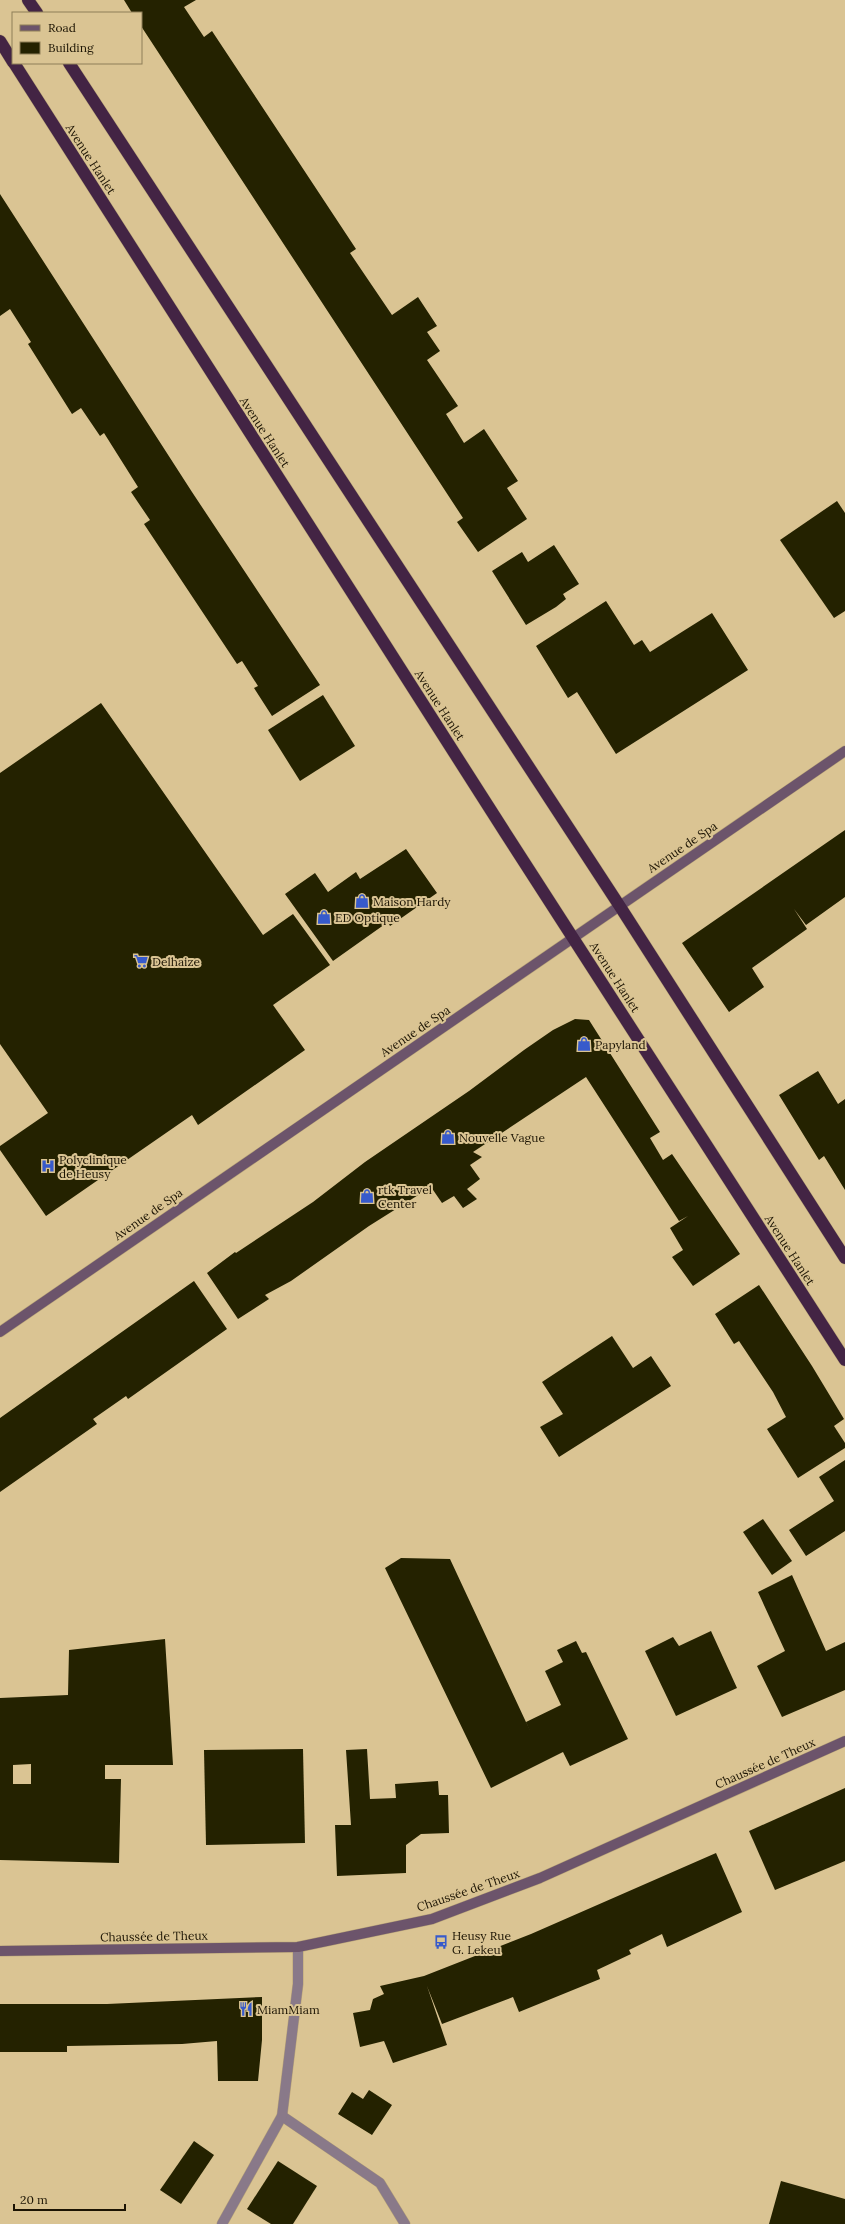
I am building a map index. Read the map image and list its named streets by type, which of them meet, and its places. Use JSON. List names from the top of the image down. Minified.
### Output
{"streets":{"highway":["Avenue Hanlet"],"street":["Avenue de Spa","Chaussée de Theux"]},"crossings":[["Avenue Hanlet","Avenue de Spa"]],"places":{"shop":["Maison Hardy","ED Optique","Papyland","Nouvelle Vague","rtk Travel Center"],"supermarket":["Delhaize"],"hospital":["Polyclinique de Heusy"],"bus stop":["Heusy Rue G. Lekeu"],"restaurant":["MiamMiam"]},"legend":["Road","Building"],"scale_bar":"20 m"}
